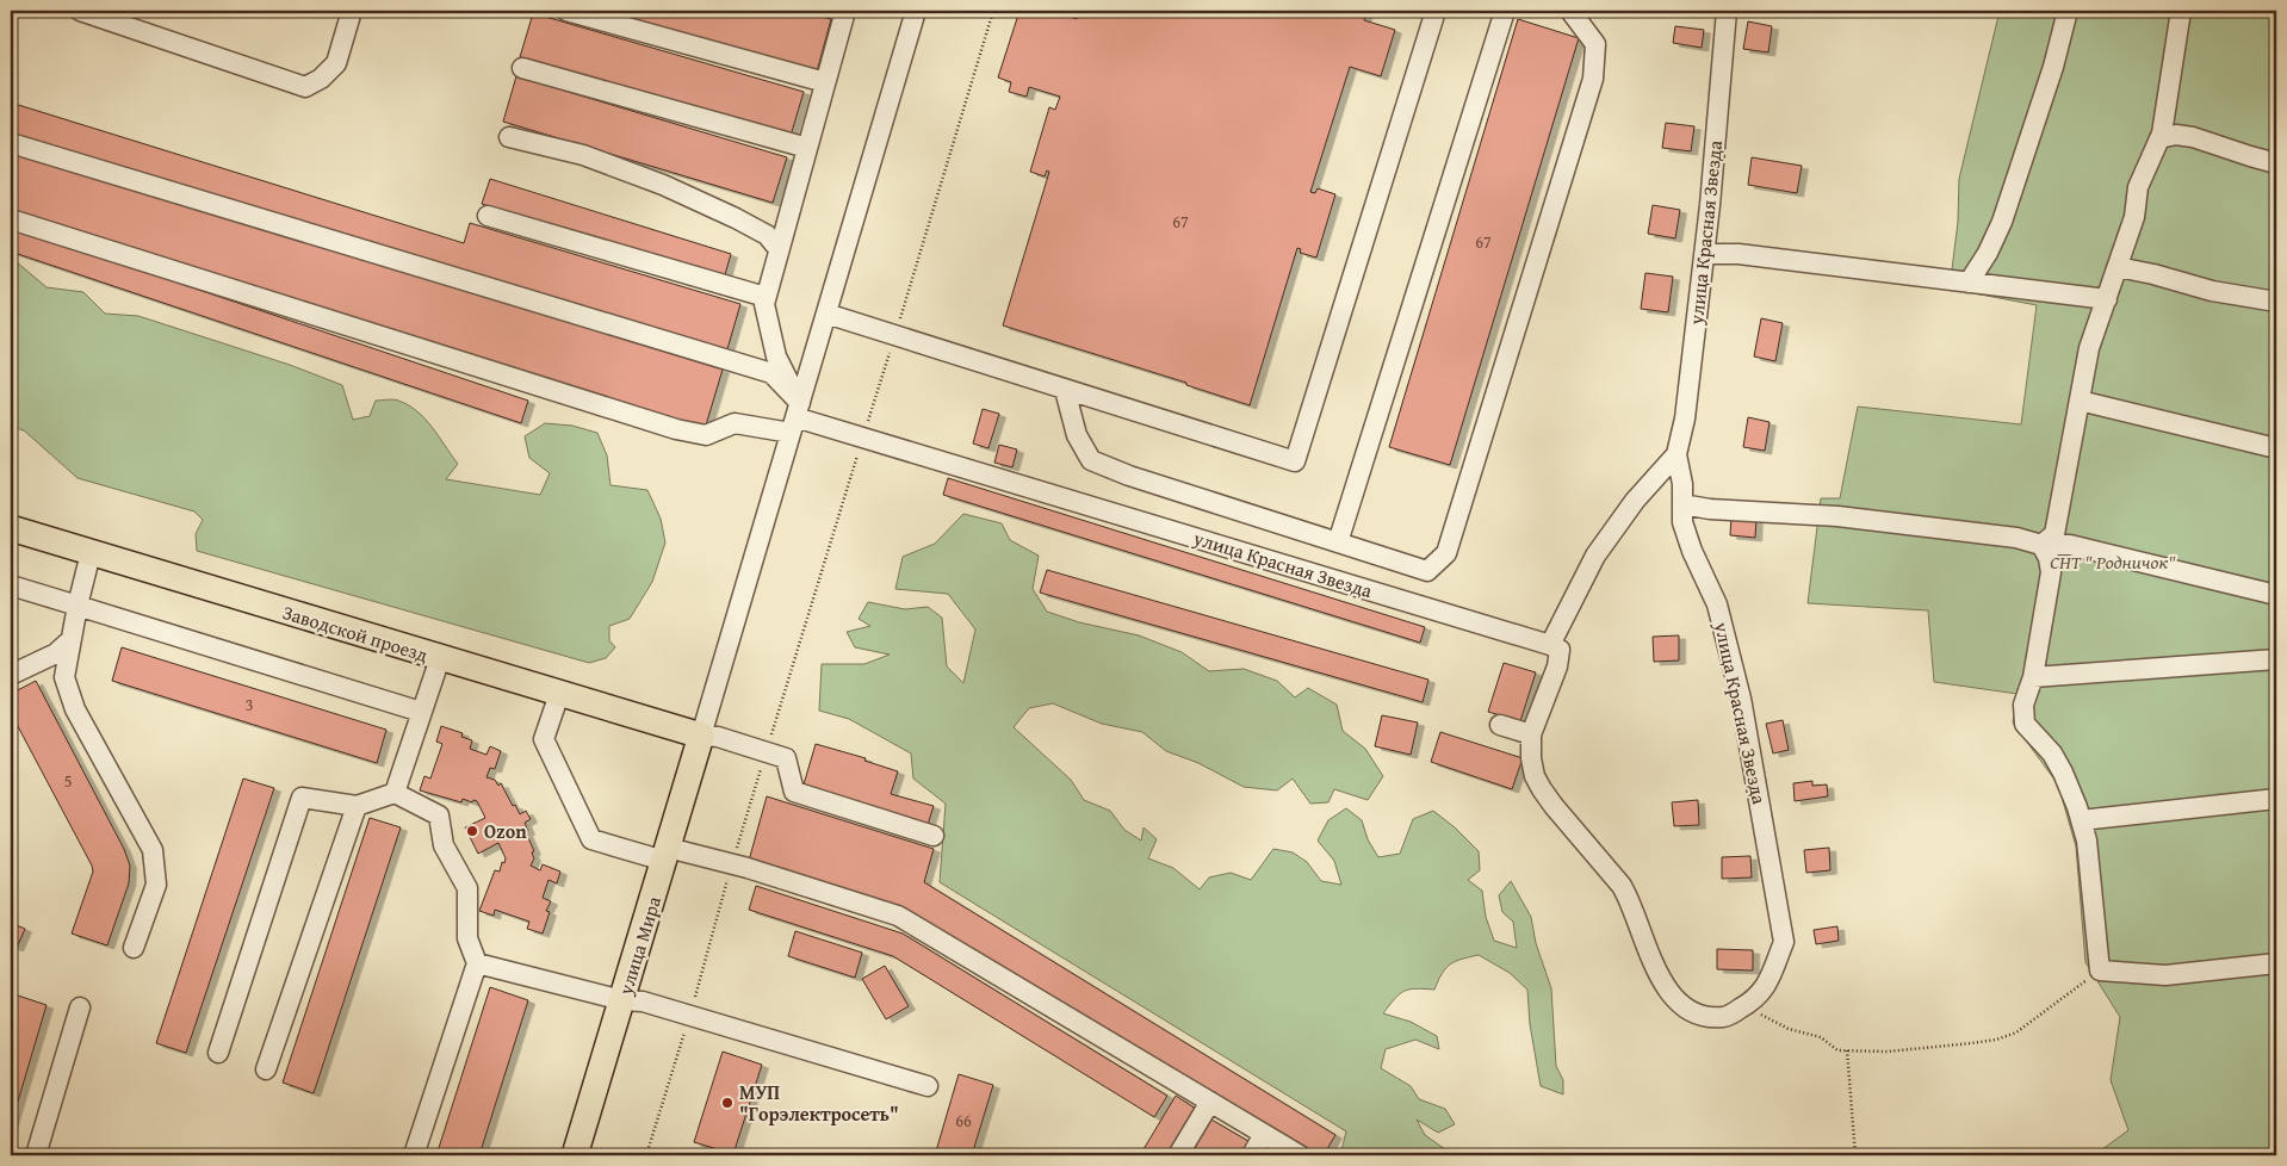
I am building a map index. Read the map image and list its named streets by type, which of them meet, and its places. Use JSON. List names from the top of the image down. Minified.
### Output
{"streets":{"main road":["Заводской проезд","улица Мира"],"street":["улица Красная Звезда"]},"crossings":[["Заводской проезд","улица Мира"]],"parks":["СНТ \" Родничок\""],"places":["Ozon","МУП \"Горэлектросеть\""],"house_numbers":["67","67","3","5","66"]}
